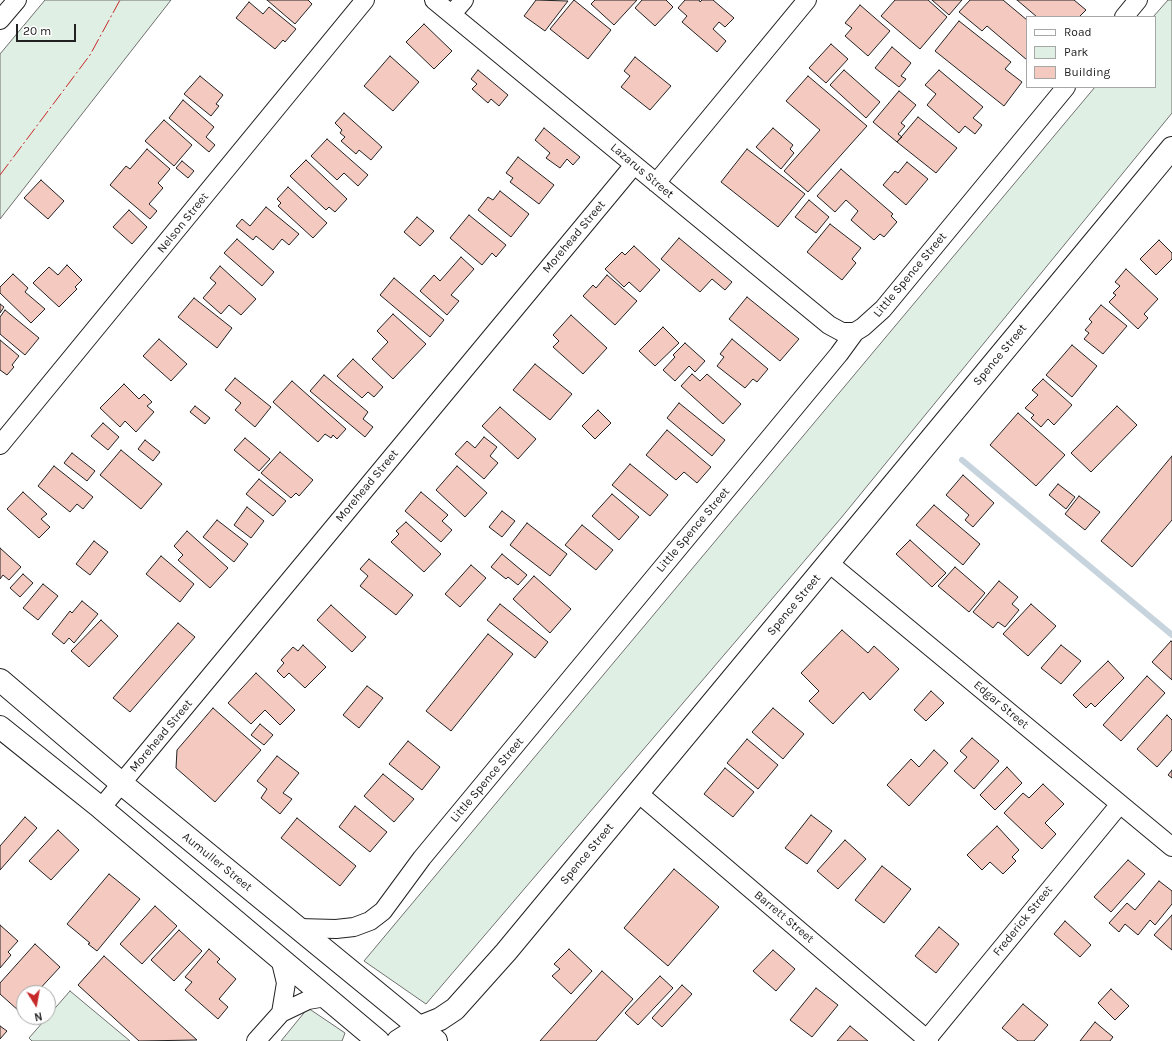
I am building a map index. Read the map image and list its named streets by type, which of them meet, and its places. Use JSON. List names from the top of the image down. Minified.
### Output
{"streets":{"street":["Lazarus Street","Nelson Street","Morehead Street","Little Spence Street","Spence Street","Edgar Street","Aumuller Street","Barrett Street","Frederick Street"]},"crossings":[["Lazarus Street","Morehead Street"],["Lazarus Street","Little Spence Street"],["Morehead Street","Aumuller Street"],["Little Spence Street","Aumuller Street"],["Spence Street","Edgar Street"],["Spence Street","Aumuller Street"],["Spence Street","Barrett Street"],["Edgar Street","Frederick Street"],["Barrett Street","Frederick Street"]],"legend":["Road","Park","Building"],"scale_bar":"20 m","north":"bottom"}
